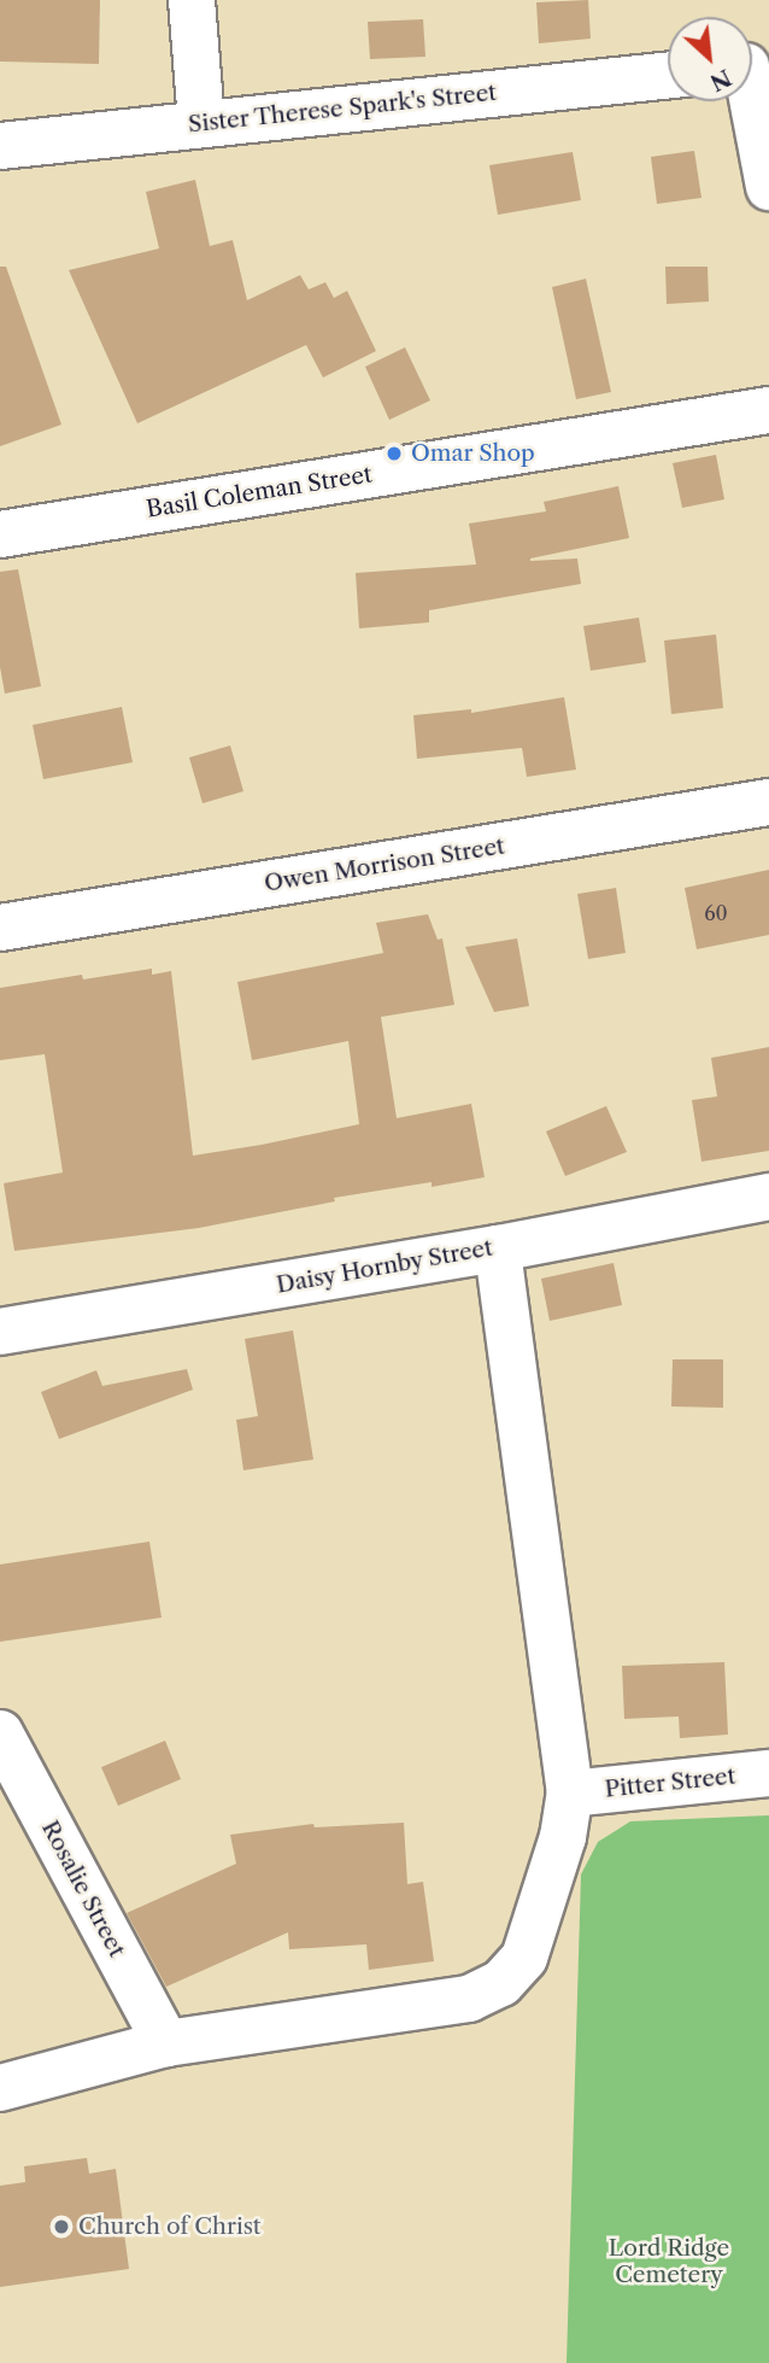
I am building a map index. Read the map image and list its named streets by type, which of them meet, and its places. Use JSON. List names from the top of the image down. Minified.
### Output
{"streets":{"street":["Sister Therese Spark's Street","Basil Coleman Street","Owen Morrison Street","Daisy Hornby Street","Pitter Street","Rosalie Street"]},"parks":["Lord Ridge Cemetery"],"places":["Omar Shop","Church of Christ"],"house_numbers":["60"],"north":"bottom right"}
